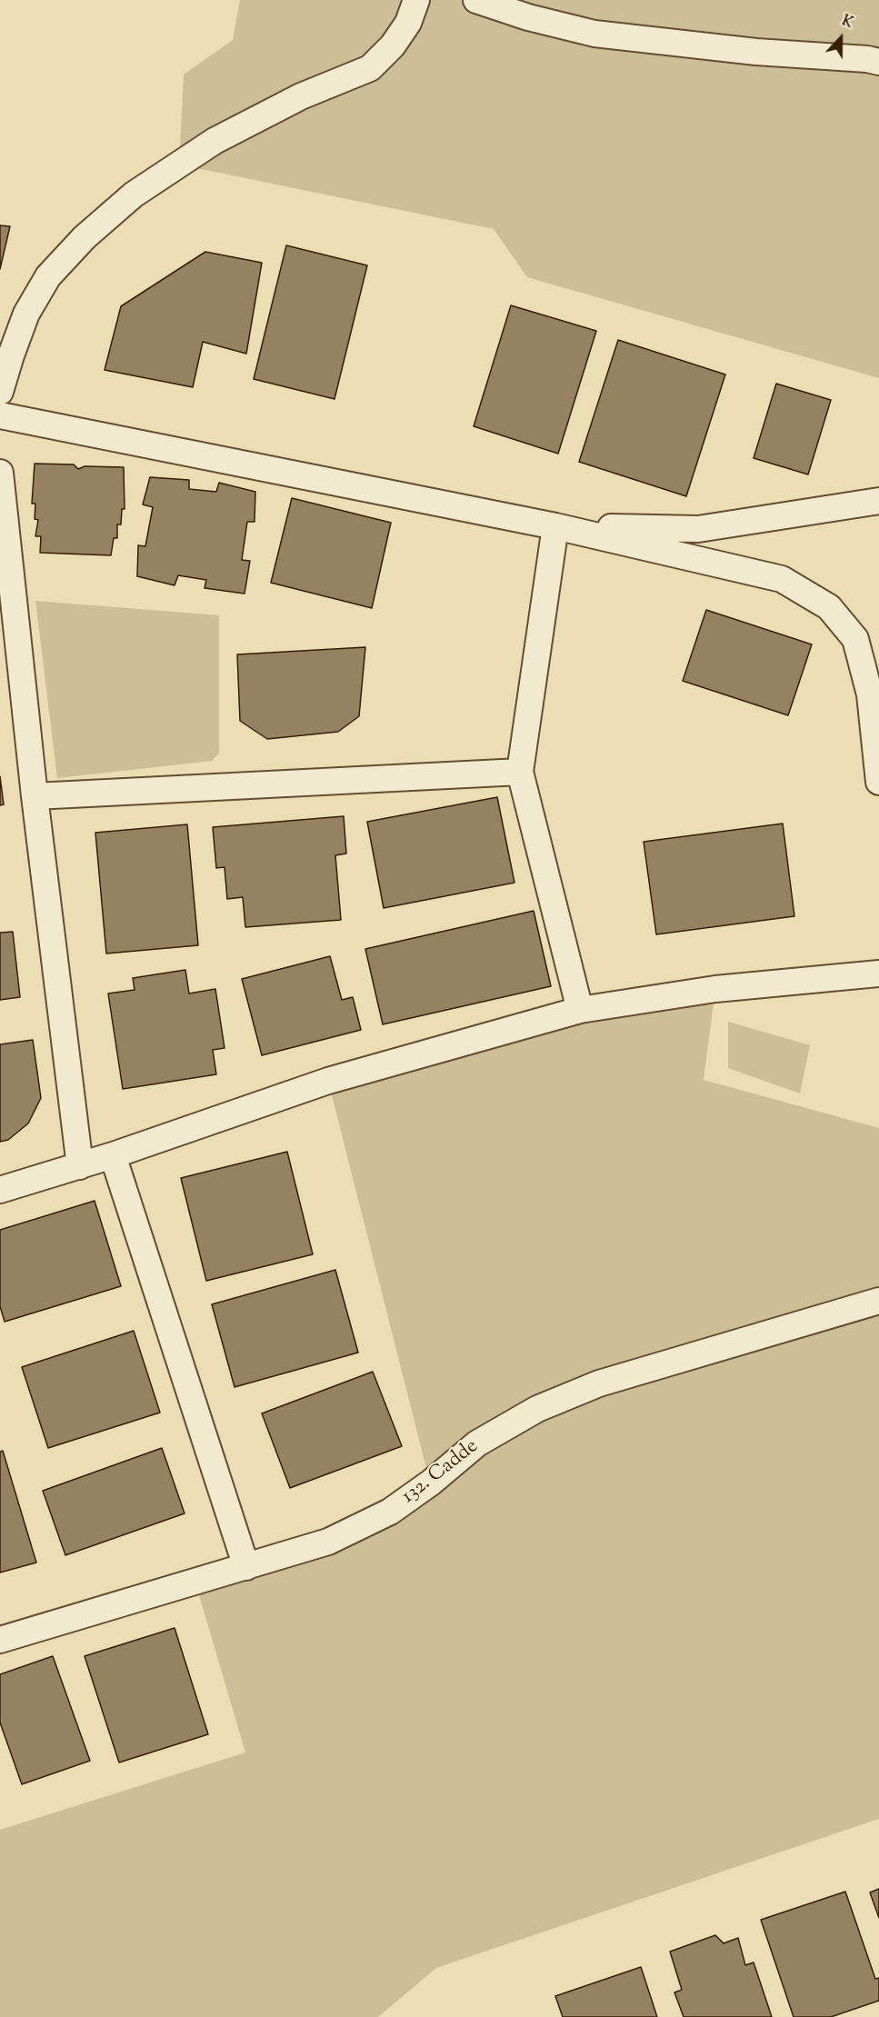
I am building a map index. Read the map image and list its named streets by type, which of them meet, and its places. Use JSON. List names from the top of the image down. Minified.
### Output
{"streets":{"street":["132. Cadde"]},"north":"top"}
